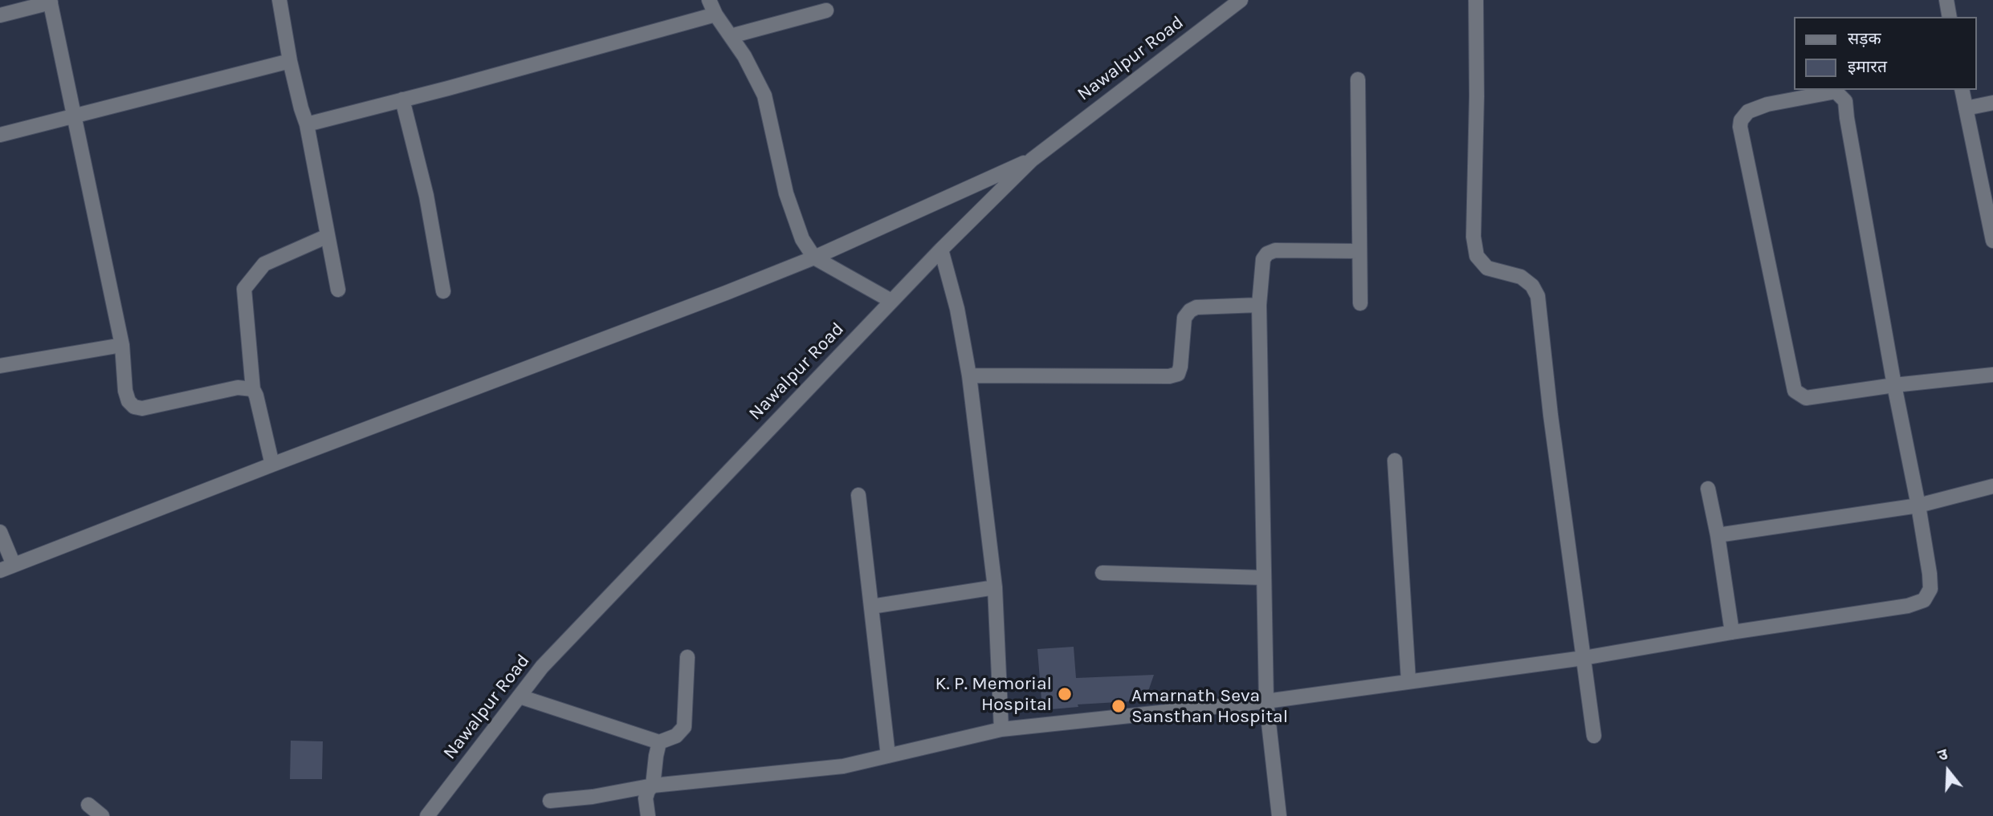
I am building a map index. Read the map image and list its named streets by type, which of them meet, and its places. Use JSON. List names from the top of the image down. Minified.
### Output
{"streets":{"street":["Nawalpur Road"]},"places":["K. P. Memorial Hospital","Amarnath Seva Sansthan Hospital"],"legend":["सड़क","इमारत"],"north":"top"}
